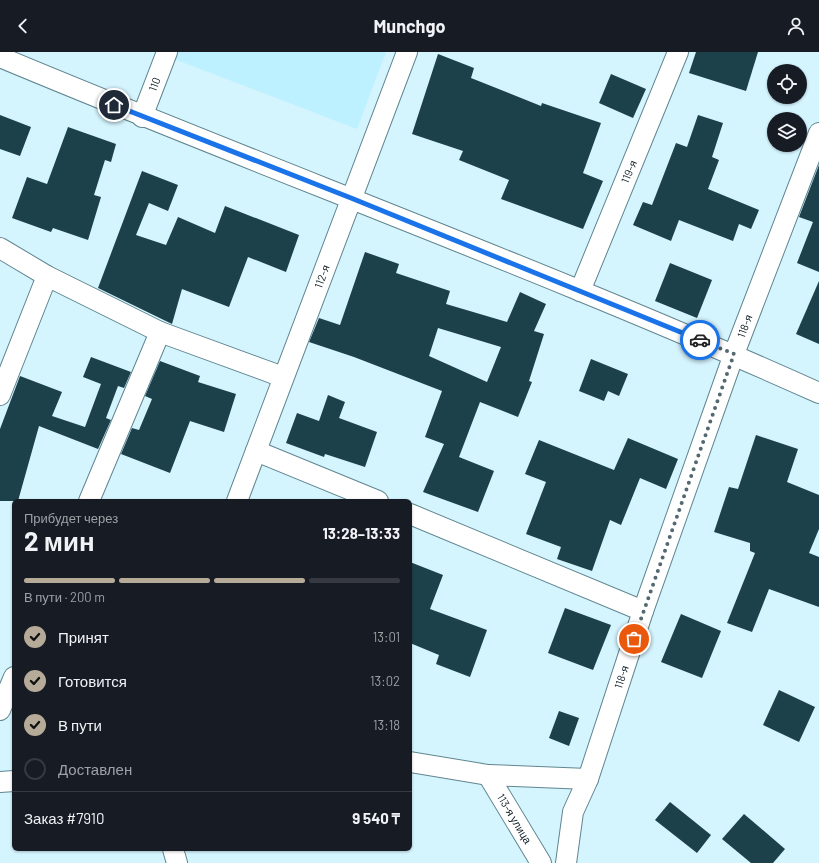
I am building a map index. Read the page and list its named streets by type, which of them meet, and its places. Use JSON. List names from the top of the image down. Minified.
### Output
{"streets":{"street":["110","119-я","112-я","118-я","113-я улица"]},"page":{"header":"Munchgo","heading":["2 мин","Прибудет через","13:28–13:33"],"panel":["Заказ #7910","9 540 ₸"],"bar":"В пути · 200 m","list":[["Принят","13:01"],["Готовится","13:02"],["В пути","13:18"],"Доставлен"]}}
